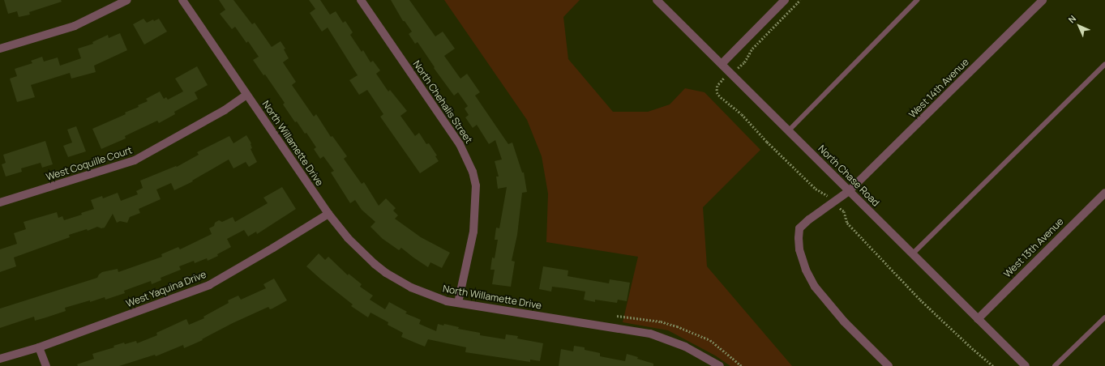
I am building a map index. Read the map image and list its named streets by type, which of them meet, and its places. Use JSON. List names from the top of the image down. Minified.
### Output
{"streets":{"street":["West 14th Avenue","North Chehalis Street","North Willamette Drive","West Coquille Court","North Chase Road","West 13th Avenue","West Yaquina Drive"]},"crossings":[["West 14th Avenue","North Chase Road"],["North Chehalis Street","North Willamette Drive"],["North Willamette Drive","West Coquille Court"],["North Willamette Drive","West Yaquina Drive"],["North Chase Road","West 13th Avenue"]],"north":"top left"}
